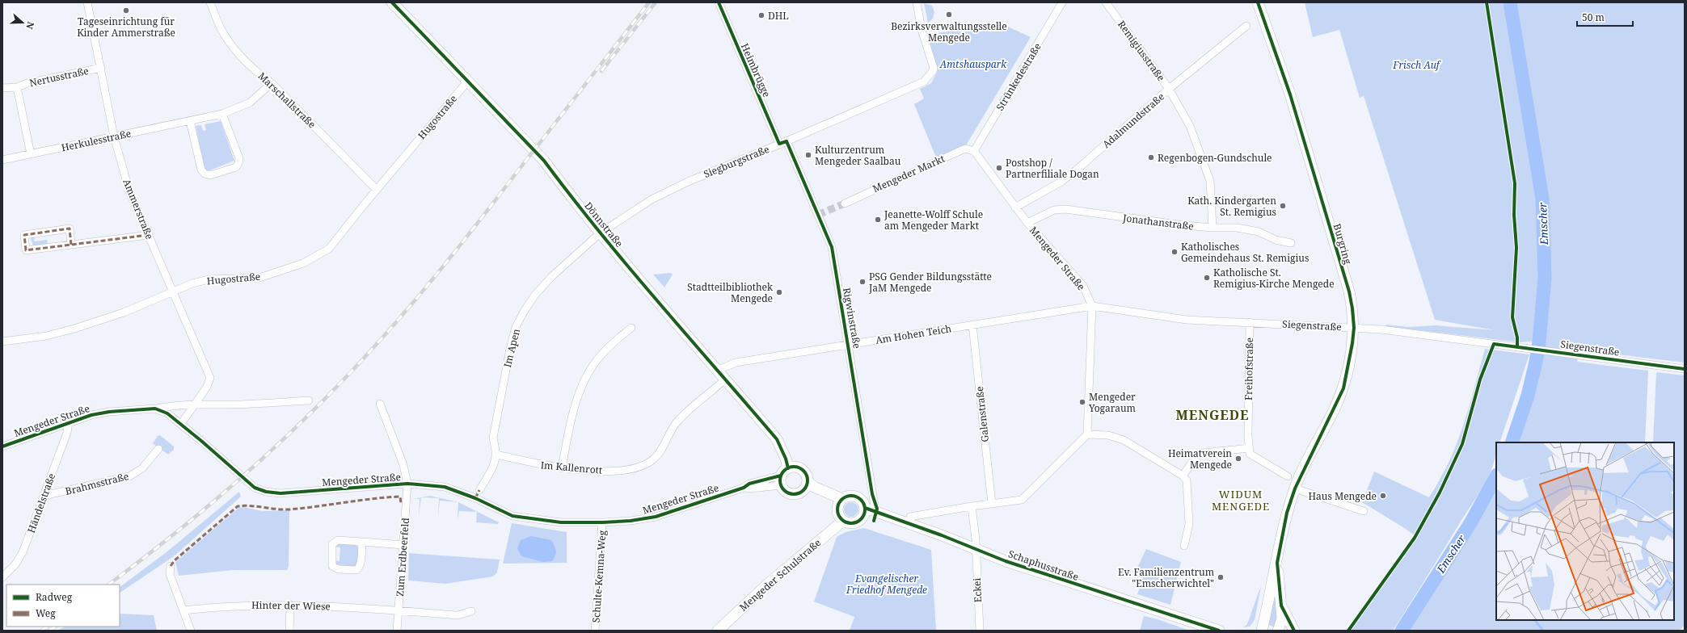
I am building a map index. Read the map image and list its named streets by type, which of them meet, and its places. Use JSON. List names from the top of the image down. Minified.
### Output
{"streets":{"main road":["Dönnstraße","Burgring","Schaphusstraße","Mengeder Schulstraße"],"street":["Remigiusstraße","Heimbrügge","Nertusstraße","Strünkedestraße","Marschallstraße","Hugostraße","Adalmundstraße","Herkulesstraße","Siegburgstraße","Mengeder Markt","Ammerstraße","Jonathanstraße","Mengeder Straße","Rigwinstraße","Siegenstraße","Am Hohen Teich","Im Apen","Freihofstraße","Galenstraße","Im Kallenrott","Brahmsstraße","Händelstraße","Zum Erdbeerfeld","Schulte-Kemna-Weg","Eckei","Hinter der Wiese"]},"crossings":[["Remigiusstraße","Adalmundstraße"],["Remigiusstraße","Jonathanstraße"],["Heimbrügge","Siegburgstraße"],["Heimbrügge","Rigwinstraße"],["Nertusstraße","Herkulesstraße"],["Nertusstraße","Ammerstraße"],["Strünkedestraße","Mengeder Markt"],["Strünkedestraße","Mengeder Straße"],["Marschallstraße","Hugostraße"],["Marschallstraße","Herkulesstraße"],["Hugostraße","Ammerstraße"],["Hugostraße","Dönnstraße"],["Adalmundstraße","Mengeder Straße"],["Herkulesstraße","Ammerstraße"],["Siegburgstraße","Dönnstraße"],["Siegburgstraße","Rigwinstraße"],["Siegburgstraße","Im Apen"],["Mengeder Markt","Mengeder Straße"],["Ammerstraße","Mengeder Straße"],["Jonathanstraße","Mengeder Straße"],["Dönnstraße","Mengeder Straße"],["Dönnstraße","Am Hohen Teich"],["Dönnstraße","Im Apen"],["Dönnstraße","Im Kallenrott"],["Burgring","Siegenstraße"],["Mengeder Straße","Siegenstraße"],["Mengeder Straße","Am Hohen Teich"],["Mengeder Straße","Händelstraße"],["Mengeder Straße","Zum Erdbeerfeld"],["Mengeder Straße","Schulte-Kemna-Weg"],["Rigwinstraße","Am Hohen Teich"],["Rigwinstraße","Schaphusstraße"],["Rigwinstraße","Mengeder Schulstraße"],["Siegenstraße","Am Hohen Teich"],["Siegenstraße","Freihofstraße"],["Am Hohen Teich","Galenstraße"],["Im Apen","Im Kallenrott"],["Brahmsstraße","Händelstraße"],["Zum Erdbeerfeld","Hinter der Wiese"],["Schaphusstraße","Mengeder Schulstraße"],["Schaphusstraße","Eckei"]],"districts":["MENGEDE","WIDUM MENGEDE"],"water":["Emscher"],"parks":["Amtshauspark","Frisch Auf","Evangelischer Friedhof Mengede"],"places":["Tageseinrichtung für Kinder Ammerstraße","Bezirksverwaltungsstelle Mengede","DHL","Kulturzentrum Mengeder Saalbau","Regenbogen-Gundschule","Postshop / Partnerfiliale Dogan","Kath. Kindergarten St. Remigius","Jeanette-Wolff Schule am Mengeder Markt","Katholisches Gemeindehaus St. Remigius","Katholische St. Remigius-Kirche Mengede","PSG Gender Bildungsstätte JaM Mengede","Stadtteilbibliothek Mengede","Mengeder Yogaraum","Heimatverein Mengede","Haus Mengede","Ev. Familienzentrum \"Emscherwichtel\""],"legend":["Radweg","Weg"],"scale_bar":"50 m","north":"right"}
